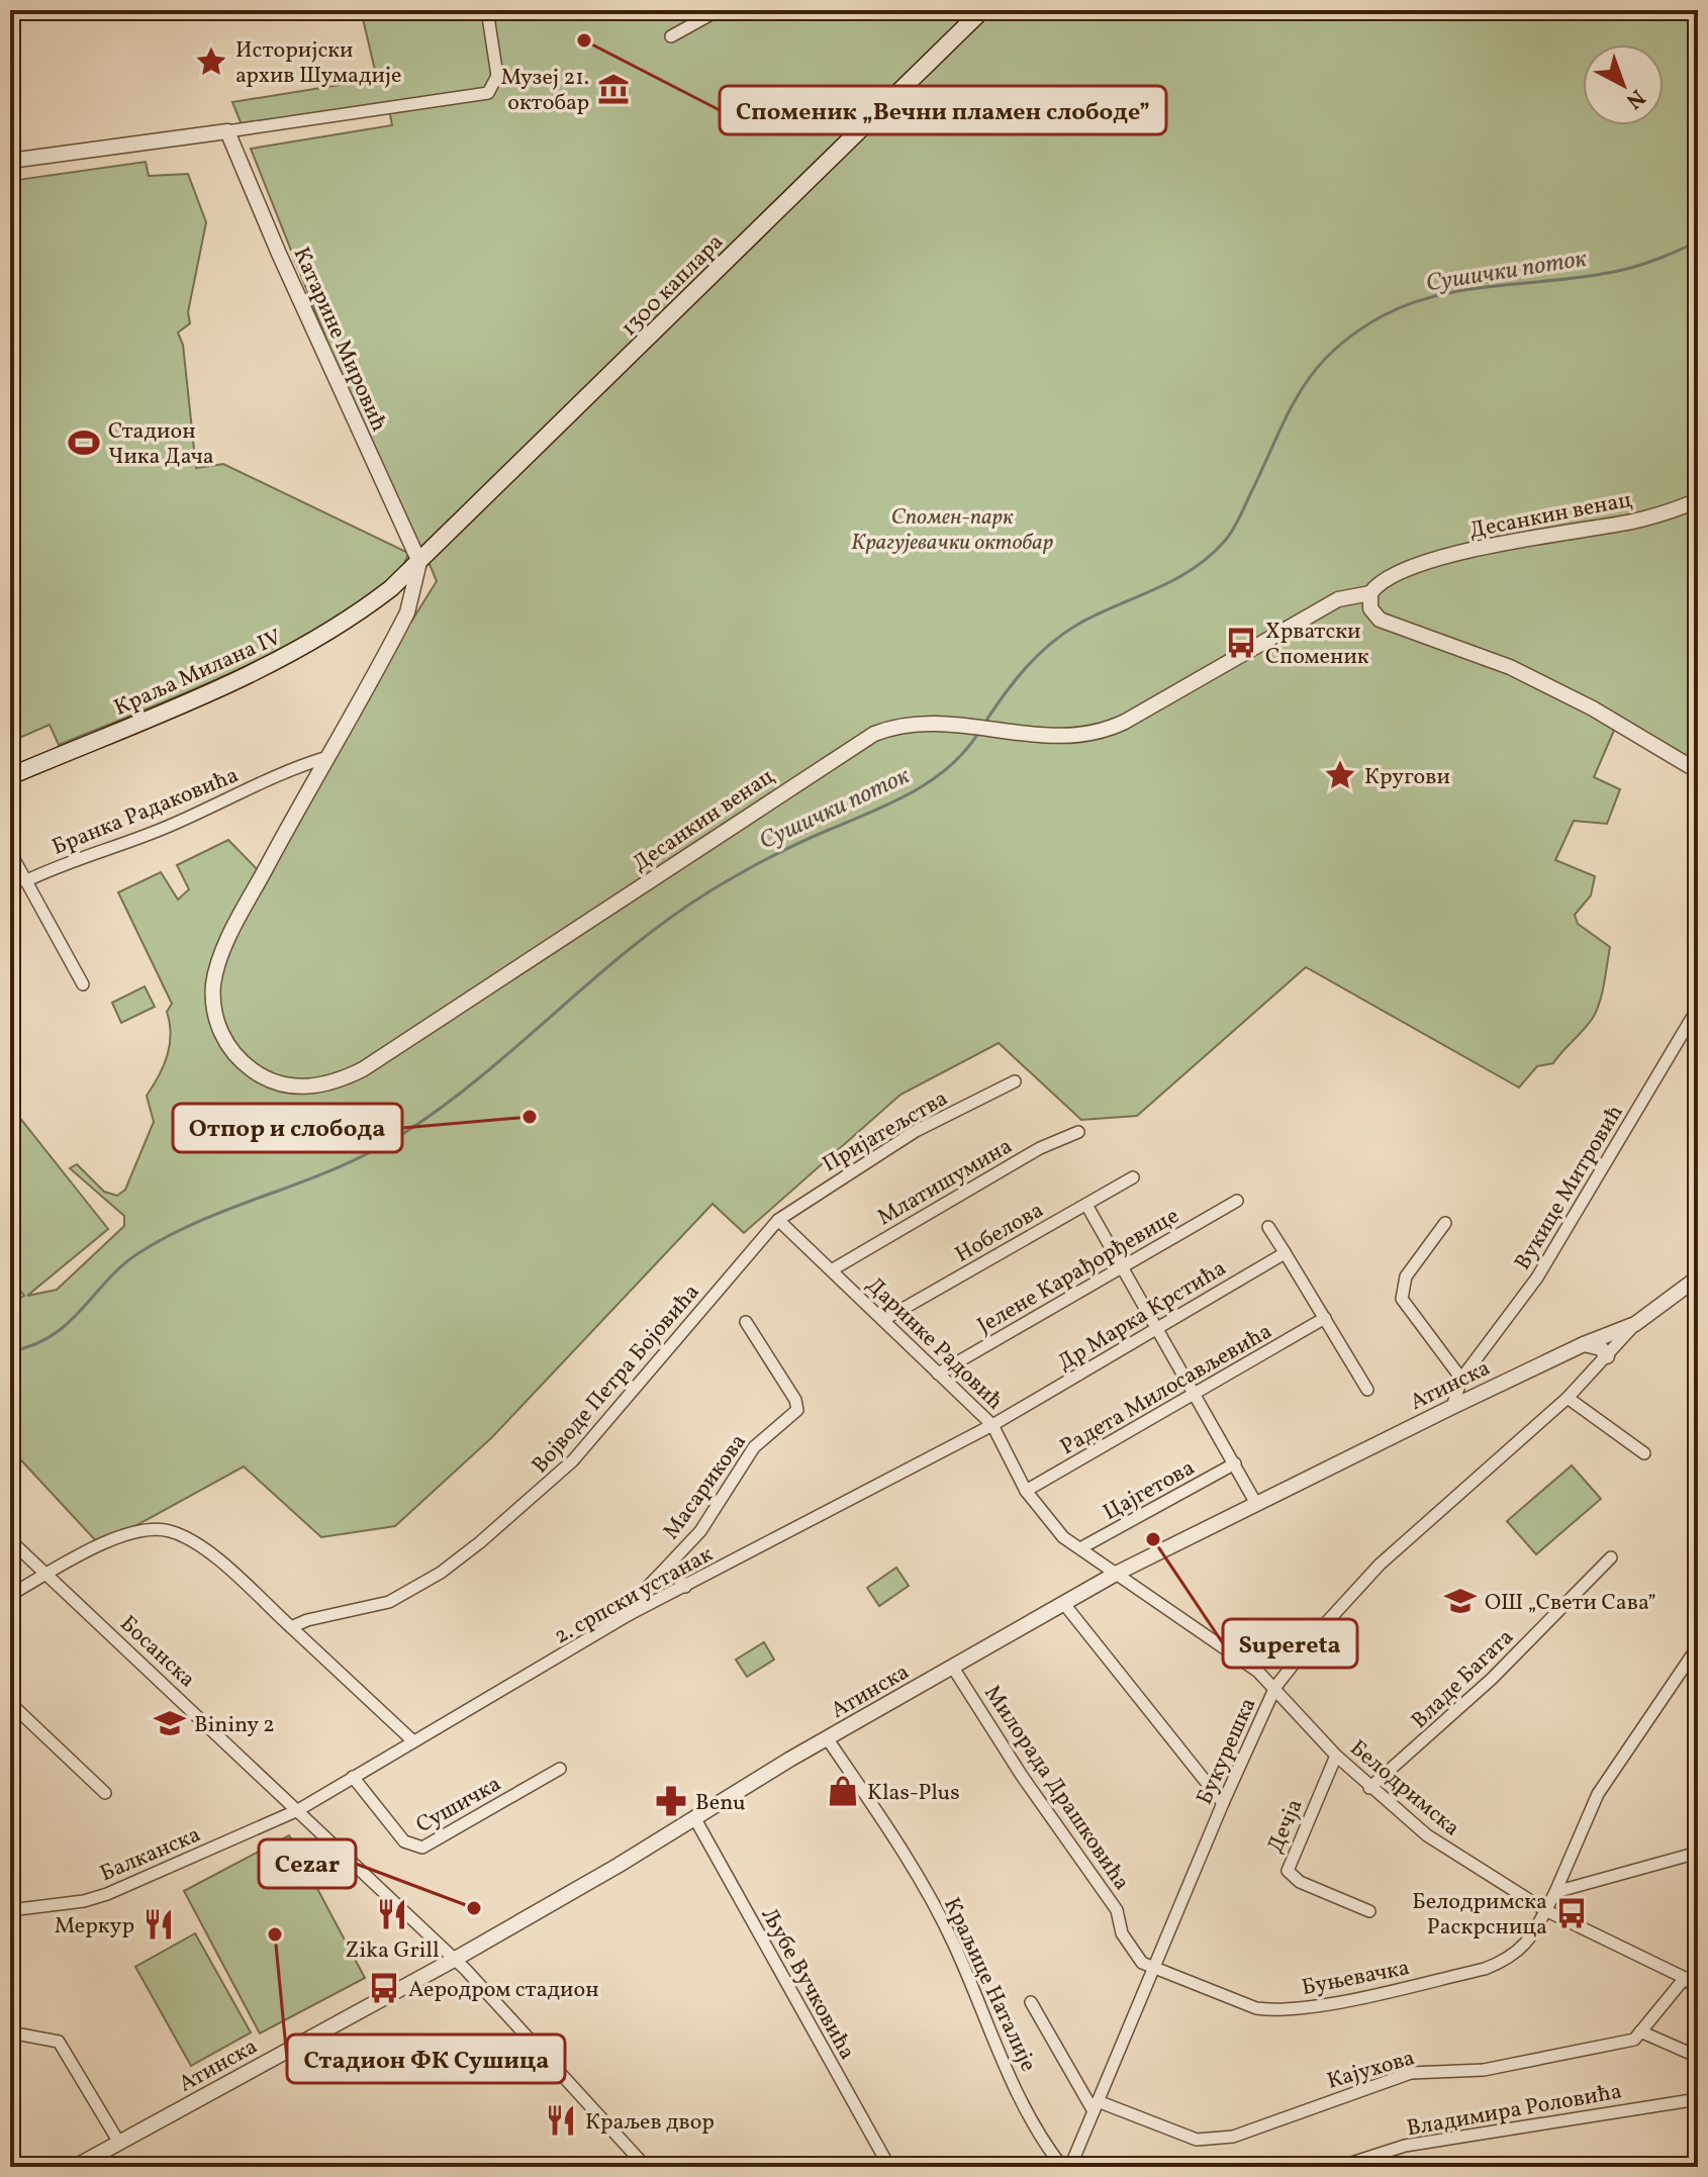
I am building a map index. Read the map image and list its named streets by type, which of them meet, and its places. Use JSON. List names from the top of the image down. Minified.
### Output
{"streets":{"main road":["1300 каплара","Краља Милана IV"],"street":["Катарине Мировић","Десанкин венац","Бранка Радаковића","Пријатељства","Млатишумина","Вукице Митровић","Нобелова","Јелене Карађорђевице","Др Марка Крстића","Даринке Радовић","Војводе Петра Бојовића","Атинска","Радета Милосављевића","Масарикова","Цајгетова","2. српски устанак","Босанска","Владе Багата","Букурешка","Милорада Драшковића","Белодримска","Сушичка","Дечја","Балканска","Буњевачка","Љубе Вучковића","Краљице Наталије","Кајухова","Владимира Роловића"]},"crossings":[["1300 каплара","Катарине Мировић"],["1300 каплара","Десанкин венац"],["1300 каплара","Краља Милана IV"],["Катарине Мировић","Десанкин венац"],["Десанкин венац","Бранка Радаковића"],["Пријатељства","Даринке Радовић"],["Пријатељства","Војводе Петра Бојовића"],["Млатишумина","Даринке Радовић"],["Вукице Митровић","Атинска"],["Нобелова","Даринке Радовић"],["Јелене Карађорђевице","Даринке Радовић"],["Др Марка Крстића","Даринке Радовић"],["Др Марка Крстића","2. српски устанак"],["Даринке Радовић","Војводе Петра Бојовића"],["Даринке Радовић","Атинска"],["Даринке Радовић","Радета Милосављевића"],["Даринке Радовић","Цајгетова"],["Даринке Радовић","2. српски устанак"],["Даринке Радовић","Белодримска"],["Атинска","Босанска"],["Атинска","Букурешка"],["Атинска","Милорада Драшковића"],["Атинска","Белодримска"],["Атинска","Љубе Вучковића"],["Атинска","Краљице Наталије"],["Масарикова","2. српски устанак"],["2. српски устанак","Босанска"],["2. српски устанак","Сушичка"],["2. српски устанак","Балканска"],["Босанска","Балканска"],["Владе Багата","Белодримска"],["Букурешка","Милорада Драшковића"],["Букурешка","Белодримска"],["Букурешка","Буњевачка"],["Букурешка","Кајухова"],["Милорада Драшковића","Буњевачка"],["Белодримска","Дечја"],["Белодримска","Буњевачка"],["Белодримска","Кајухова"]],"water":["Сушички поток"],"parks":["Спомен-парк Крагујевачки октобар"],"places":{"other":["Споменик „Вечни пламен слободе”","Отпор и слобода","Supereta","Cezar","Стадион ФК Сушица"],"place":["Историјски архив Шумадије","Кругови"],"museum":["Музеј 21. октобар"],"sports":["Стадион Чика Дача"],"bus stop":["Хрватски Споменик","Белодримска Раскрсница","Аеродром стадион"],"school or university":["ОШ „Свети Сава”","Bininy 2"],"shop":["Klas-Plus"],"pharmacy":["Benu"],"restaurant":["Zika Grill","Меркур","Краљев двор"]},"north":"bottom right"}
